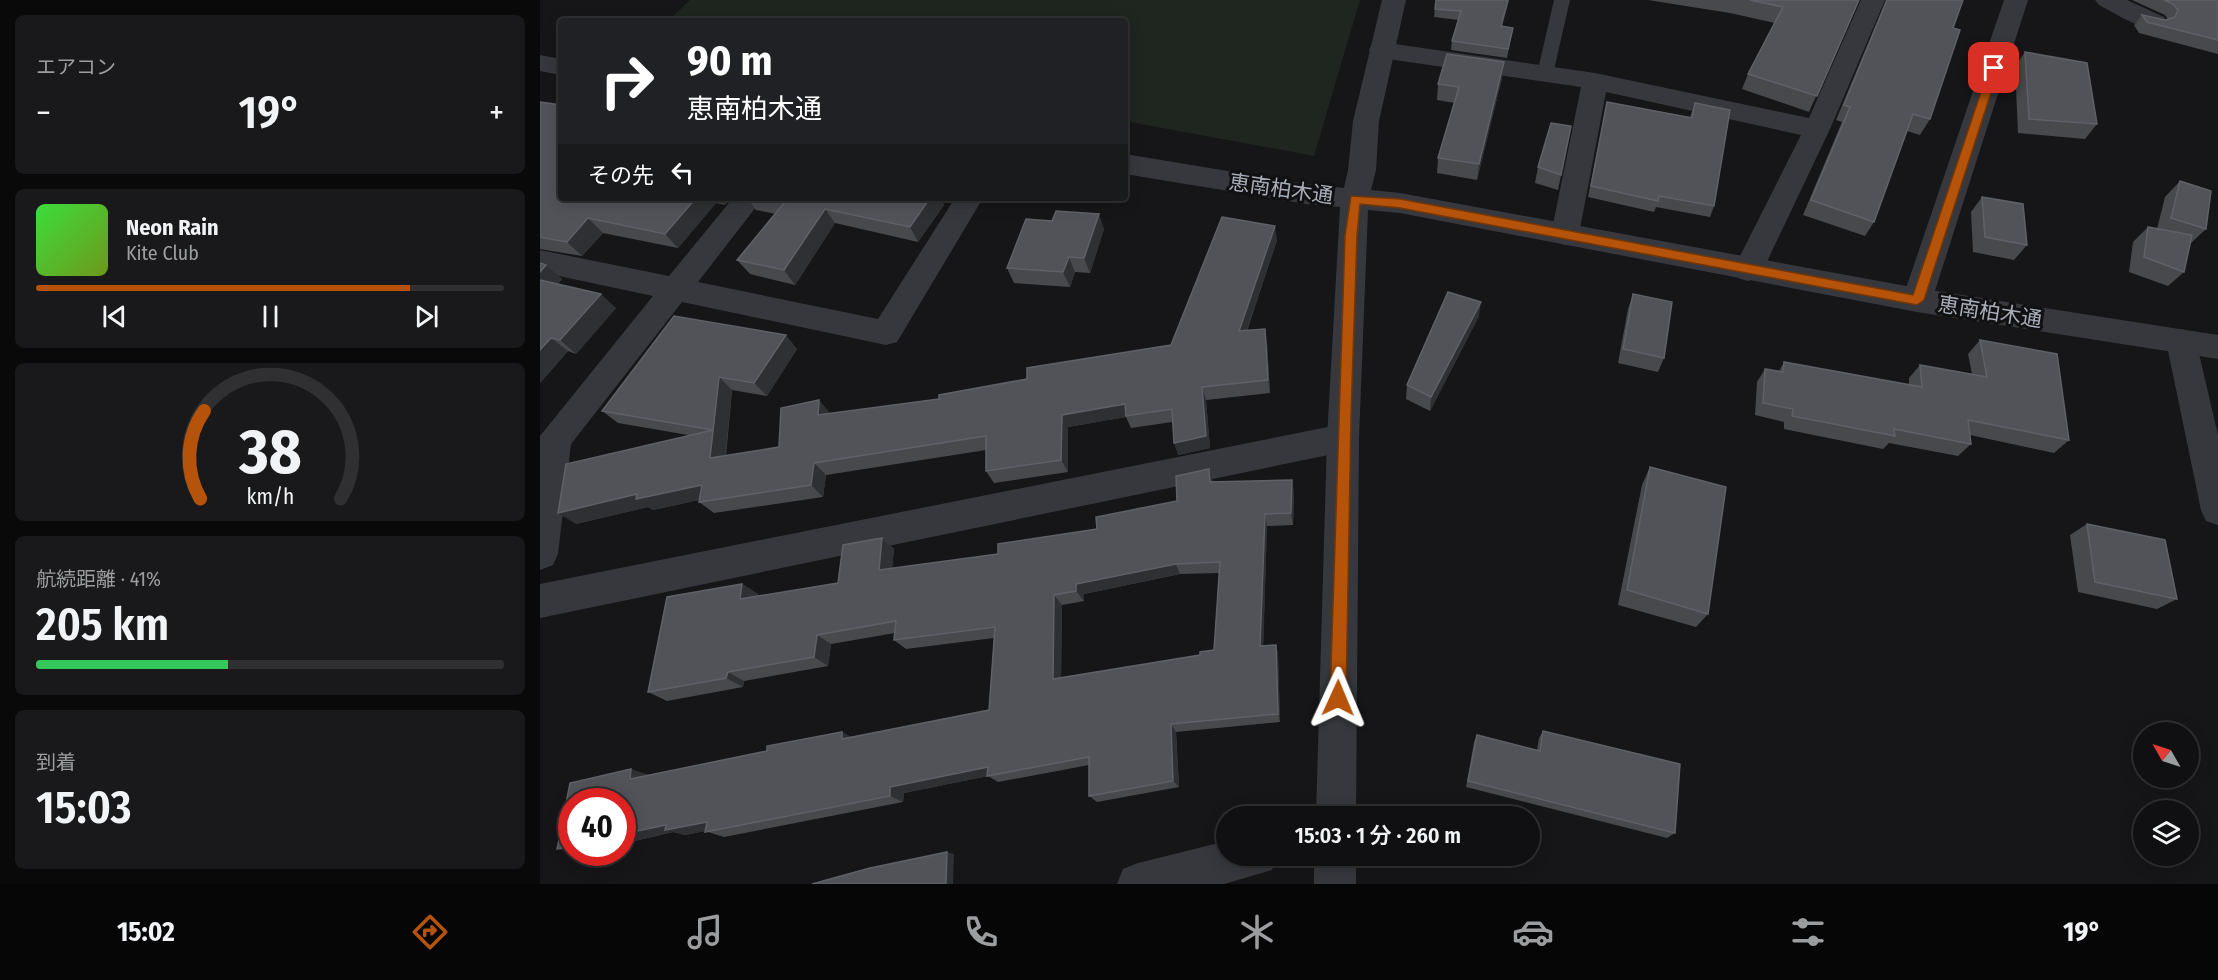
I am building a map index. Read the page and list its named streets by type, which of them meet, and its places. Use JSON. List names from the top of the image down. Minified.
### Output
{"streets":{"street":["恵南柏木通"]},"north":"top left","page":{"tile":["エアコン",["航続距離 · 41%","205 km"],["到着","15:03"]],"turn":["90 m","恵南柏木通"],"heat":["−","19°","+"],"then":"その先","song":["Neon Rain","Kite Club"],"limit":"40","trip":"15:03 · 1 分 · 260 m","tabs":["15:02","19°"],"gauge":["38","km/h"]}}
